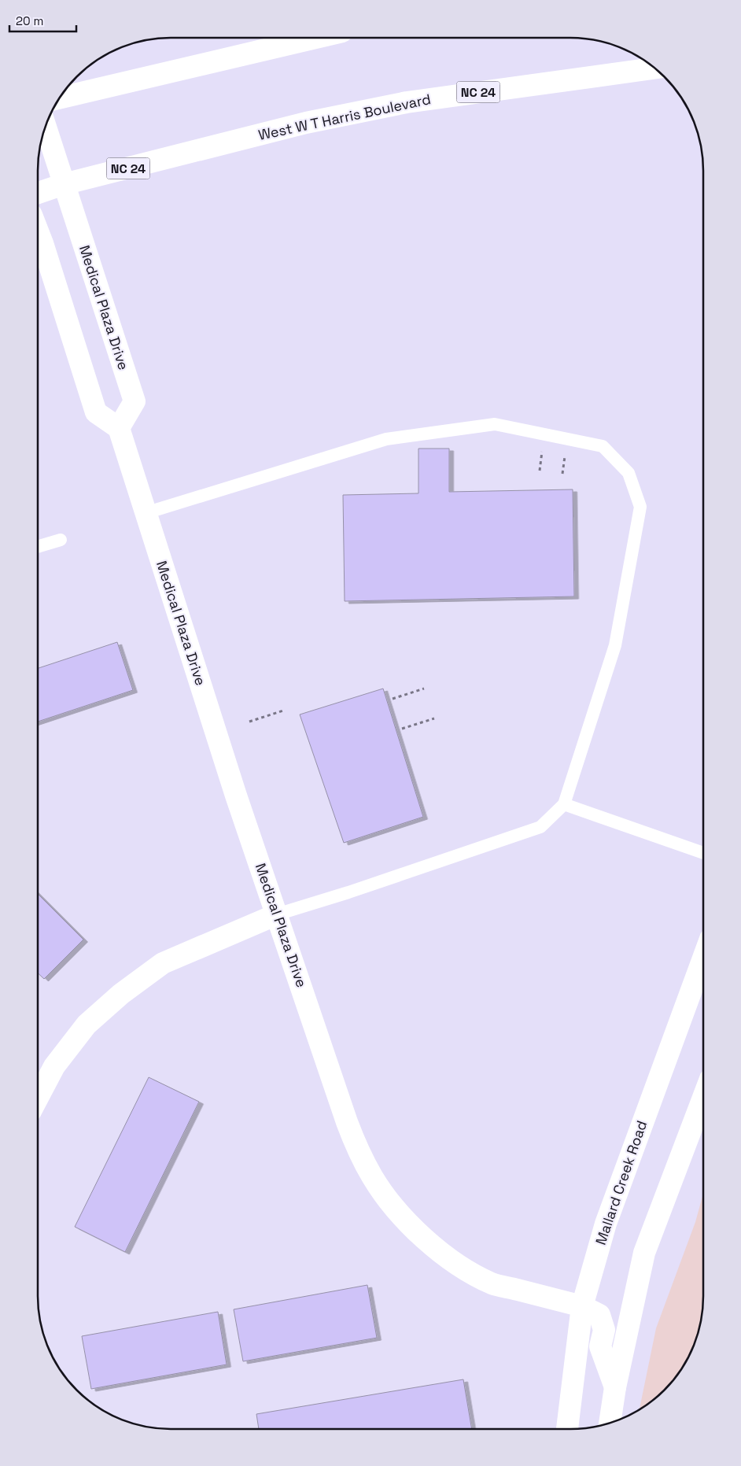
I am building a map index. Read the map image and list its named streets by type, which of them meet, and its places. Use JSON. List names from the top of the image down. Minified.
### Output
{"streets":{"street":["NC 24","West W T Harris Boulevard","Medical Plaza Drive","Mallard Creek Road"]},"crossings":[["West W T Harris Boulevard","Medical Plaza Drive"],["Medical Plaza Drive","Mallard Creek Road"]],"scale_bar":"20 m"}
